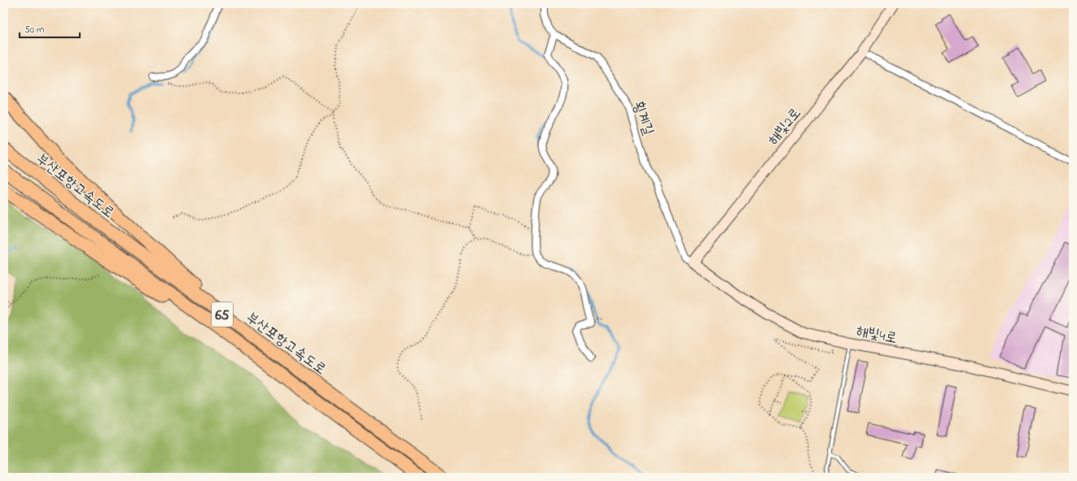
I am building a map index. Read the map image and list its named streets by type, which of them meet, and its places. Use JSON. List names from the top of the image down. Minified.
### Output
{"streets":{"highway":["부산포항고속도로","65"],"street":["횡계길","해빛2로","해빛4로"]},"crossings":[["횡계길","해빛2로"],["횡계길","해빛4로"],["해빛2로","해빛4로"]],"scale_bar":"50 m"}
